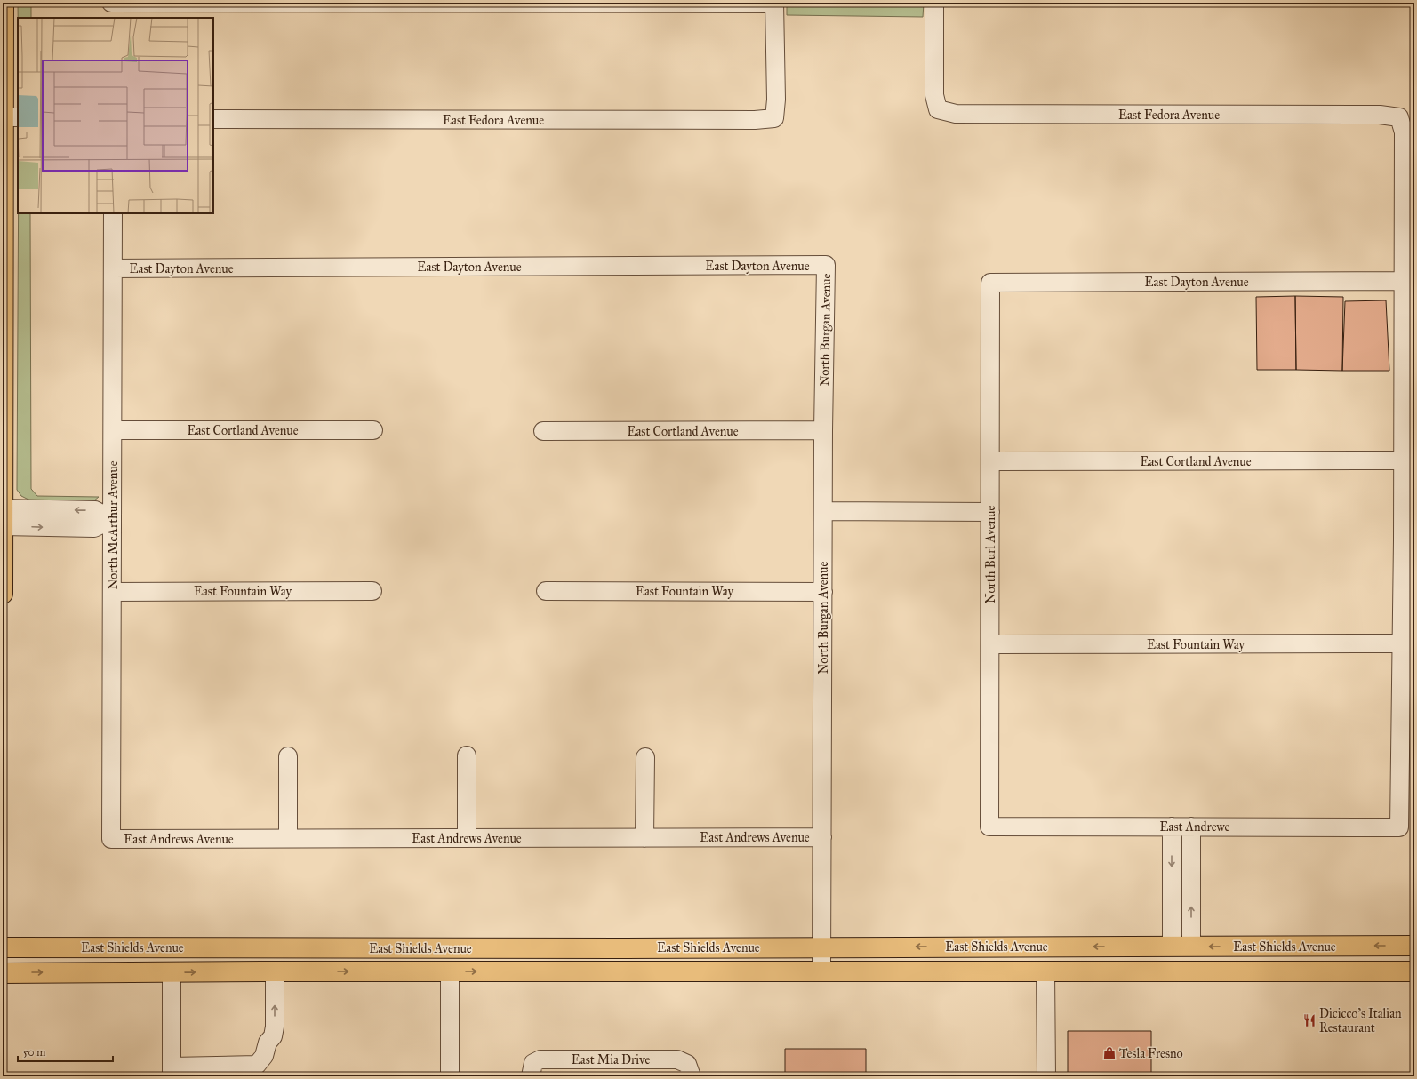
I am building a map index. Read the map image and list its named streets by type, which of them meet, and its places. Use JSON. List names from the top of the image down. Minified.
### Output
{"streets":{"main road":["East Shields Avenue"],"street":["East Fedora Avenue","East Dayton Avenue","North Burgan Avenue","East Cortland Avenue","North McArthur Avenue","North Burl Avenue","East Fountain Way","East Andrewe","East Andrews Avenue","East Mia Drive"]},"crossings":[["East Fedora Avenue","East Dayton Avenue"],["East Dayton Avenue","North Burgan Avenue"],["East Dayton Avenue","North McArthur Avenue"],["East Dayton Avenue","North Burl Avenue"],["North Burgan Avenue","East Cortland Avenue"],["North Burgan Avenue","East Fountain Way"],["North Burgan Avenue","East Andrews Avenue"],["North Burgan Avenue","East Shields Avenue"],["East Cortland Avenue","North McArthur Avenue"],["East Cortland Avenue","North Burl Avenue"],["North McArthur Avenue","East Fountain Way"],["North McArthur Avenue","East Andrews Avenue"],["North Burl Avenue","East Fountain Way"],["North Burl Avenue","East Andrewe"],["East Fountain Way","East Andrewe"]],"places":{"restaurant":["Dicicco's Italian Restaurant"],"shop":["Tesla Fresno"]},"scale_bar":"50 m"}
